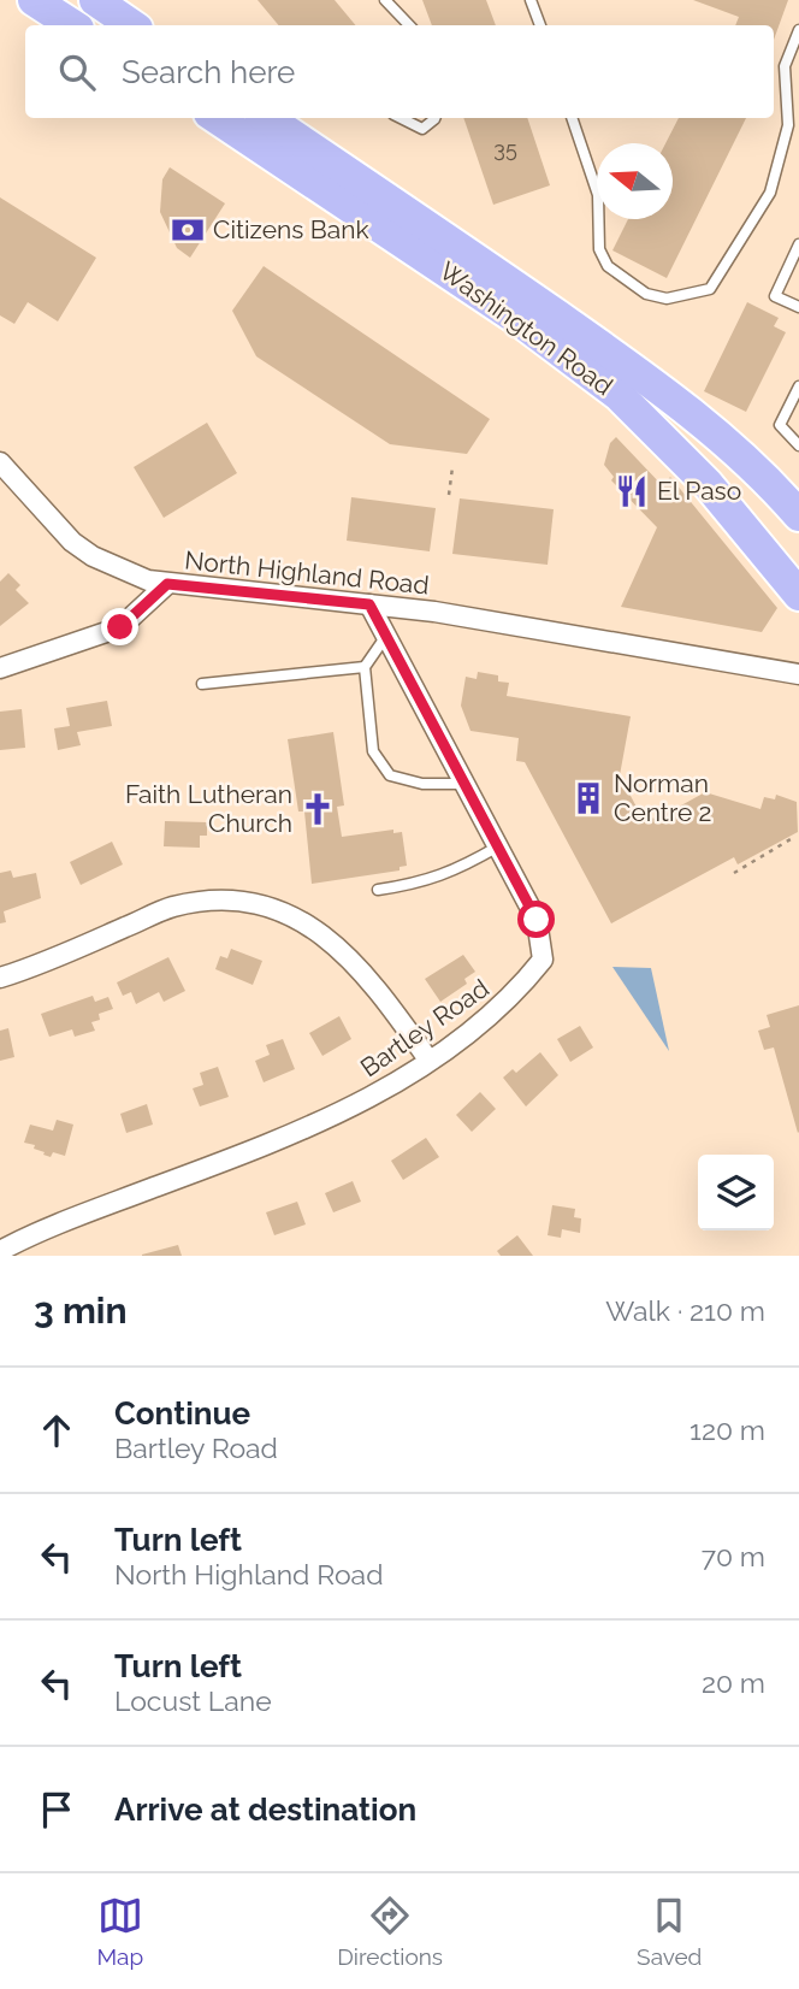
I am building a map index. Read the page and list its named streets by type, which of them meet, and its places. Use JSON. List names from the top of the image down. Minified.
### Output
{"streets":{"main road":["Washington Road"],"street":["North Highland Road","Bartley Road"]},"crossings":[["North Highland Road","Bartley Road"]],"places":{"bank":["Citizens Bank"],"restaurant":["El Paso"],"building":["Norman Centre 2"],"church":["Faith Lutheran Church"]},"house_numbers":["35"],"north":"left","page":{"search":"Search here","heading":["3 min","Walk · 210 m"],"list":[["Continue","Bartley Road","120 m"],["Turn left","North Highland Road","70 m"],["Turn left","Locust Lane","20 m"],"Arrive at destination"],"nav":["Map","Directions","Saved"]}}
